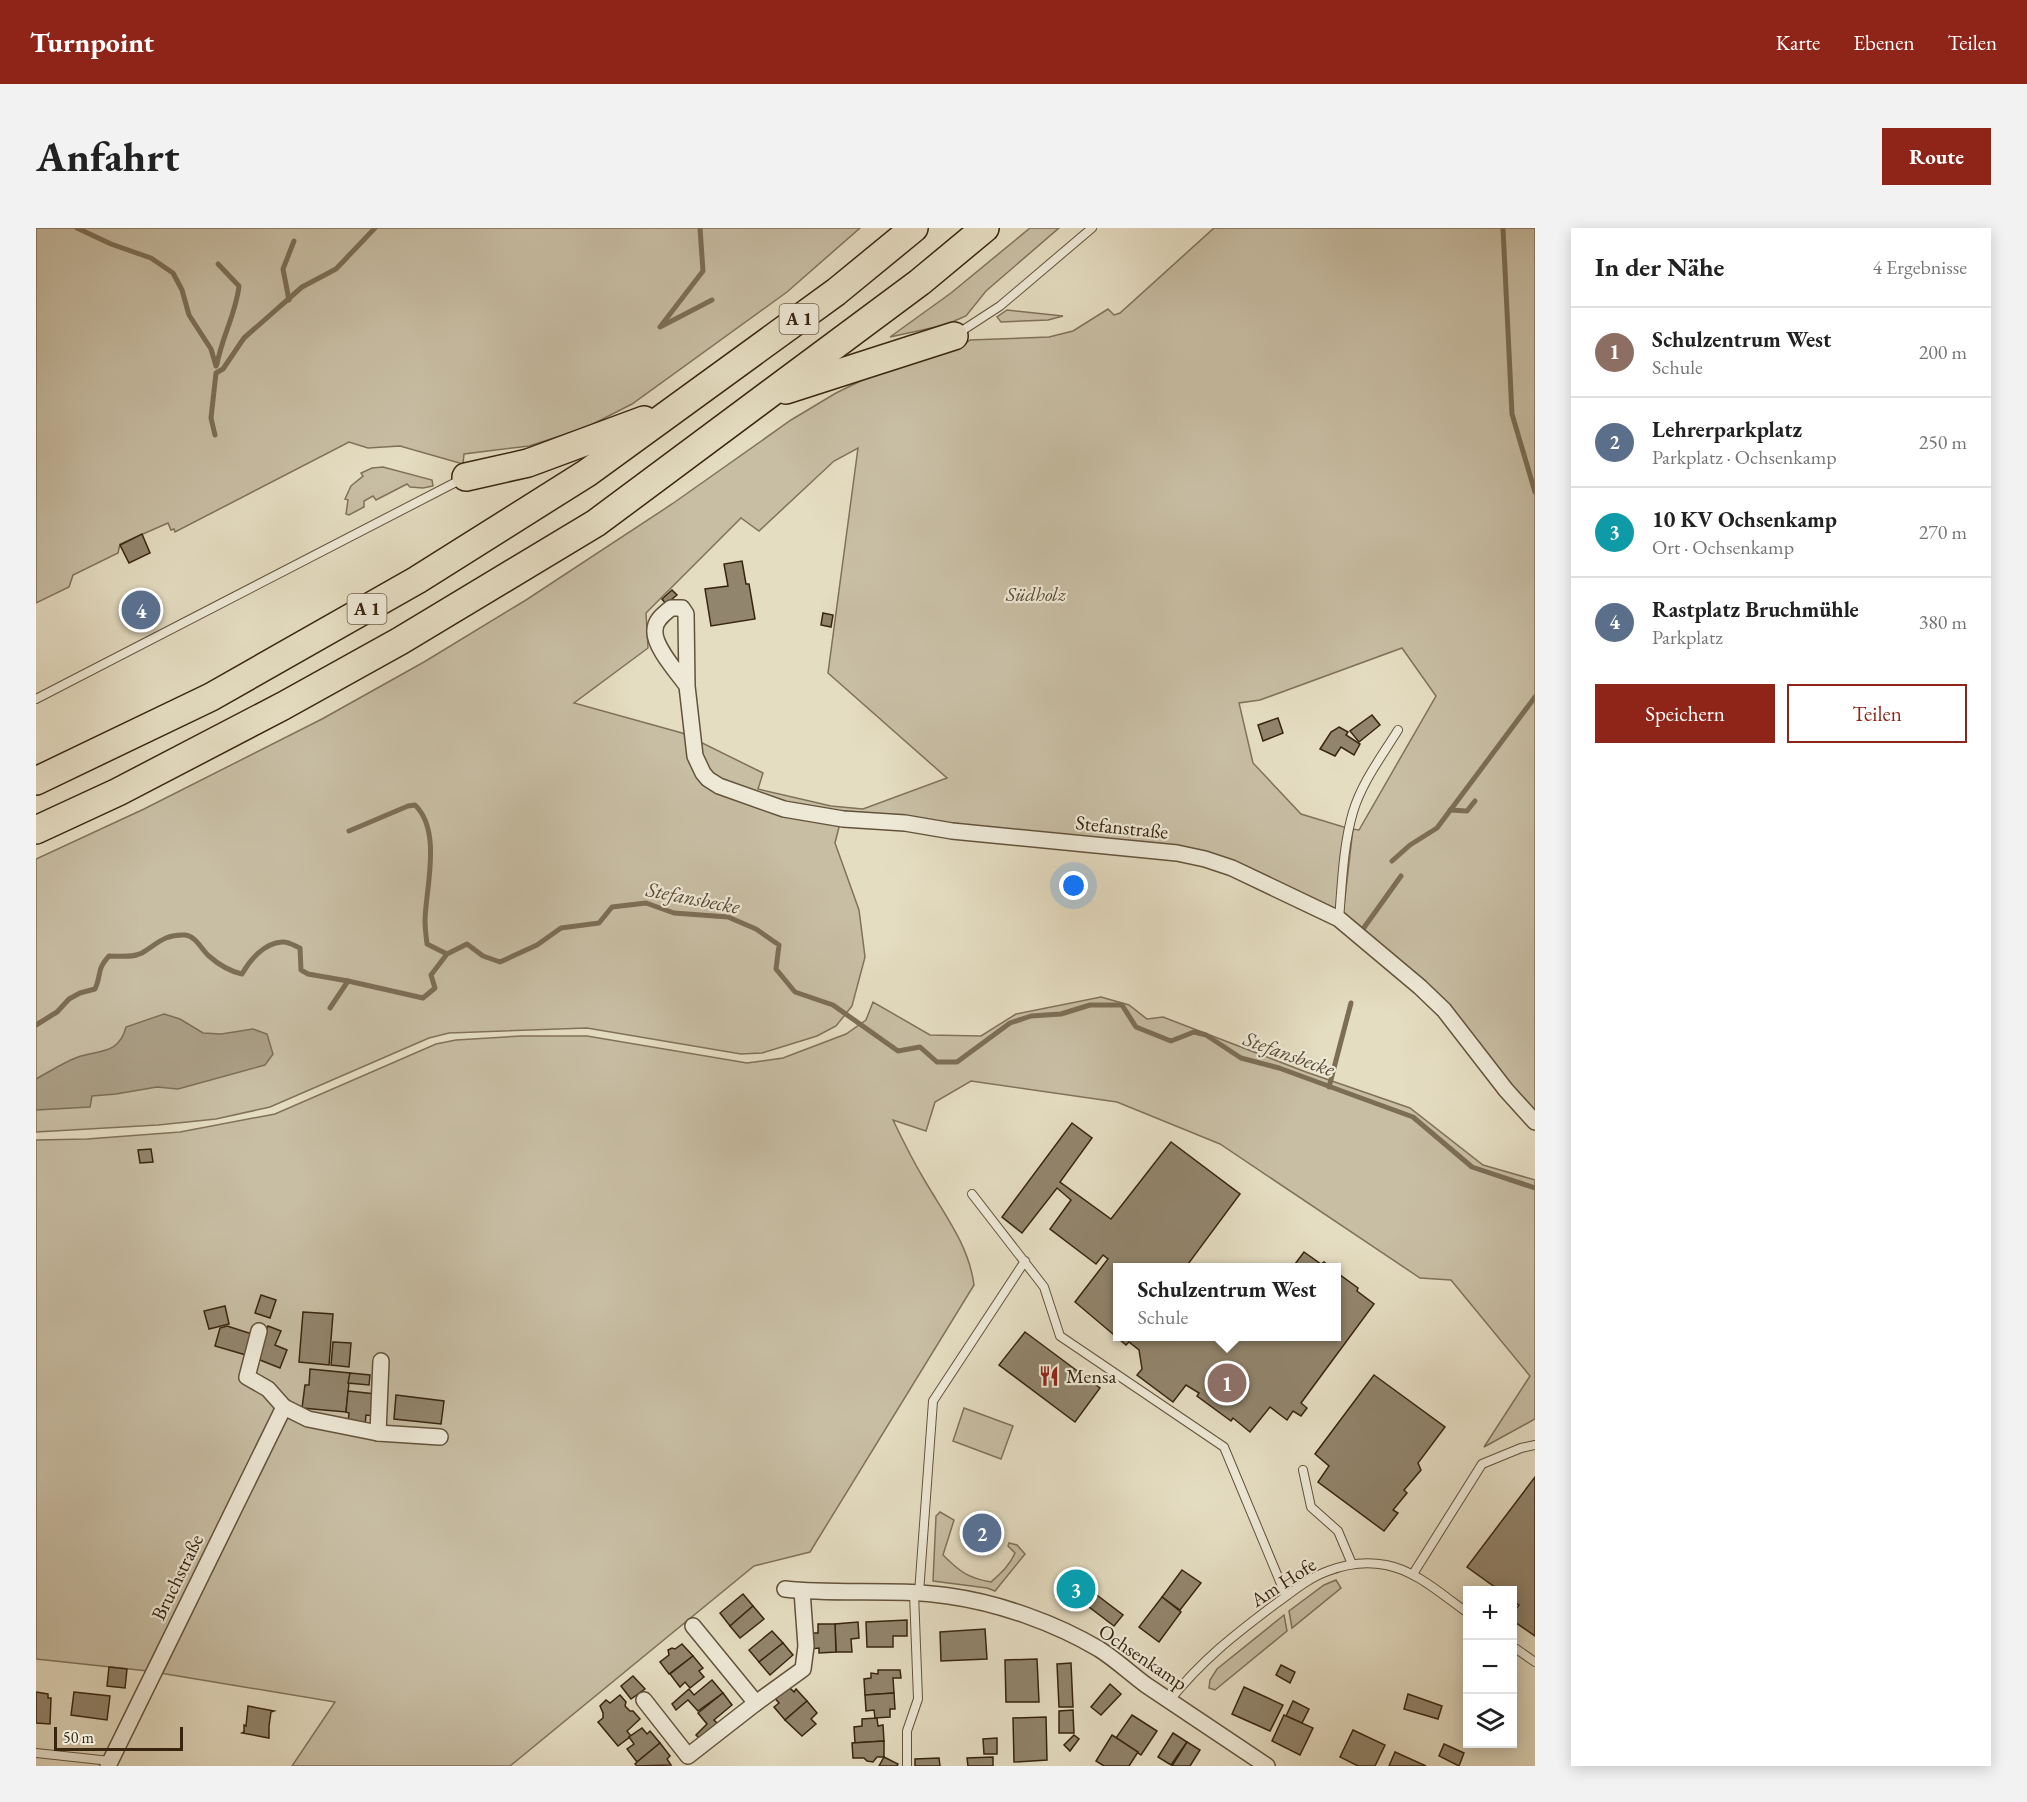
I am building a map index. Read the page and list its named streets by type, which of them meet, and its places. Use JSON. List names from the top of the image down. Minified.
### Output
{"streets":{"highway":["A 1"],"street":["Stefanstraße","Bruchstraße","Ochsenkamp"],"lane":["Am Hofe"]},"crossings":[["Am Hofe","Ochsenkamp"]],"water":["Stefansbecke"],"parks":["Südholz"],"places":{"restaurant":["Mensa"]},"scale_bar":"50 m","page":{"header":"Turnpoint","nav":["Karte","Ebenen","Teilen"],"buttons":["Route",["Speichern","Teilen"]],"title":"Anfahrt","heading":["In der Nähe","4 Ergebnisse"],"list":[{"mark":"1","name":"Schulzentrum West","note":"Schule","value":"200 m"},{"mark":"2","name":"Lehrerparkplatz","note":"Parkplatz · Ochsenkamp","value":"250 m"},{"mark":"3","name":"10 KV Ochsenkamp","note":"Ort · Ochsenkamp","value":"270 m"},{"mark":"4","name":"Rastplatz Bruchmühle","note":"Parkplatz","value":"380 m"}],"pins":["4","1","2","3"],"popup":["Schulzentrum West","Schule"],"map_buttons":["+","−"],"scale":"50 m"}}
